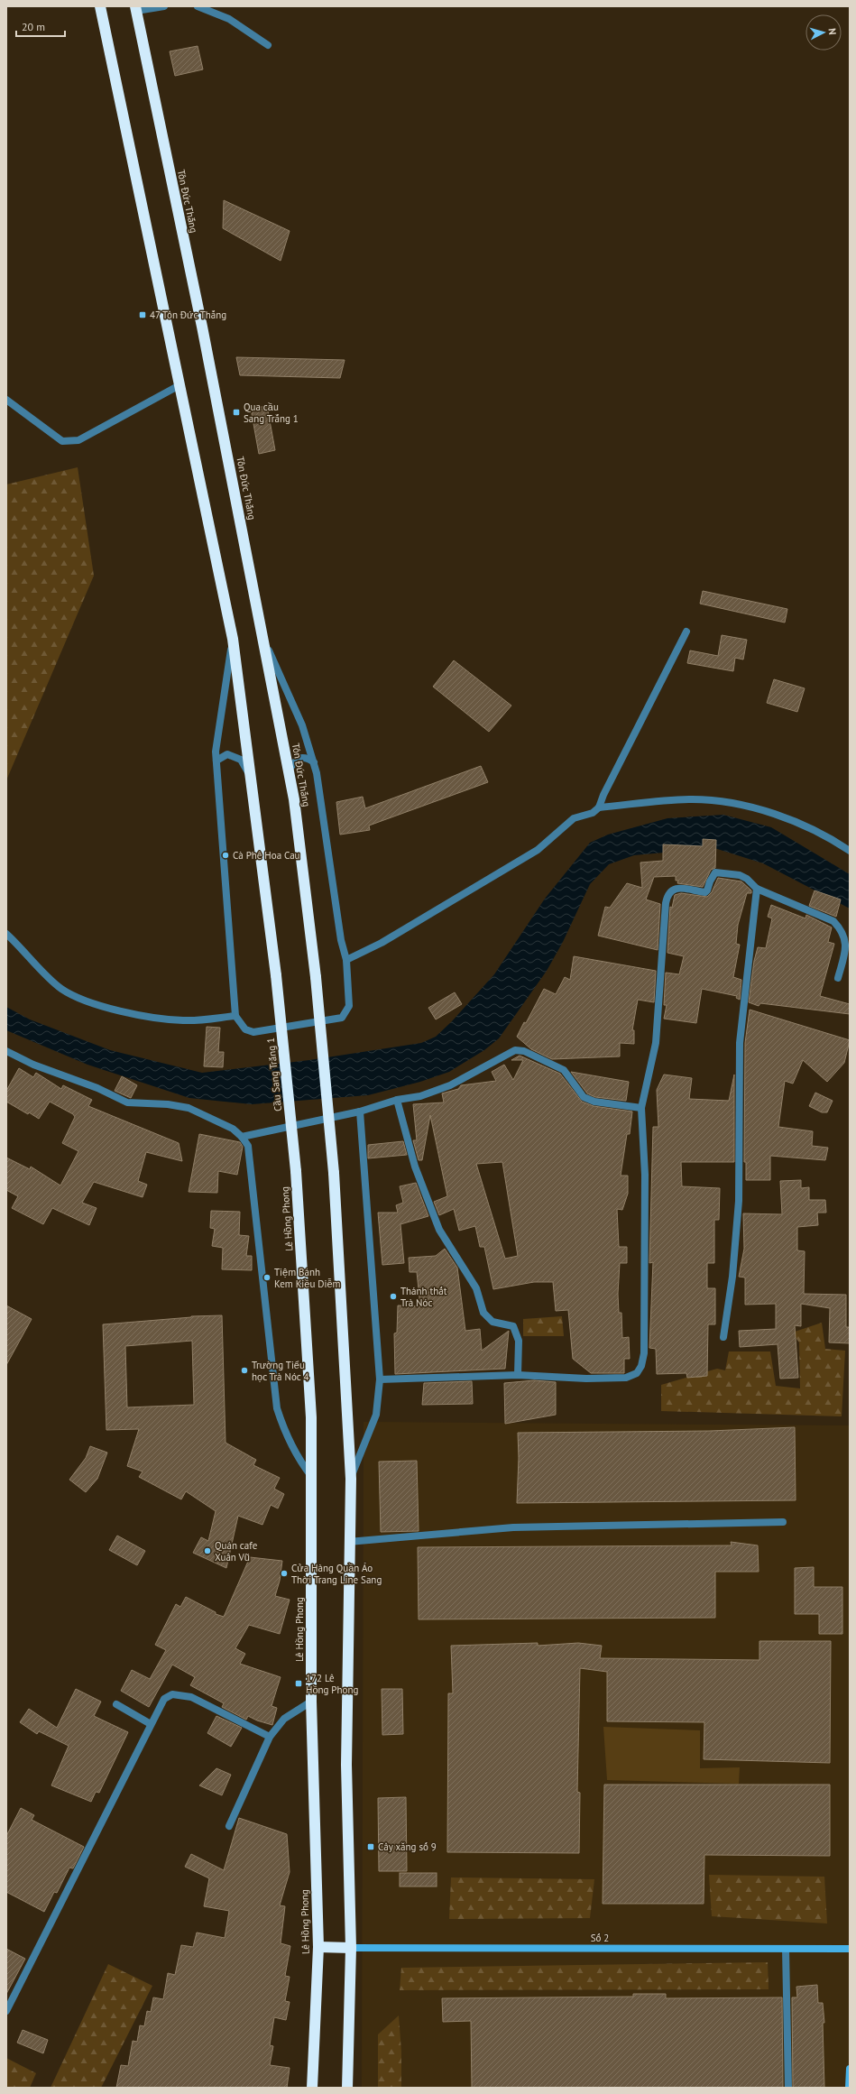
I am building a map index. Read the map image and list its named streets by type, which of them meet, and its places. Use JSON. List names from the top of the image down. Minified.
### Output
{"streets":{"highway":["Tôn Đức Thắng","Cầu Sang Trắng 1","Lê Hồng Phong"],"street":["Số 2"]},"crossings":[["Cầu Sang Trắng 1","Lê Hồng Phong"]],"places":{"transit":["47 Tôn Đức Thắng","Qua cầu Sang Trắng 1","172 Lê Hồng Phong","Cây xăng số 9"],"other":["Cà Phê Hoa Cau","Tiệm Bánh Kem Kiều Diễm","Thánh thất Trà Nóc","Trường Tiểu học Trà Nóc 4","Quán cafe Xuân Vũ","Cửa Hàng Quần Áo Thời Trang Line Sang"]},"scale_bar":"20 m","north":"right"}
